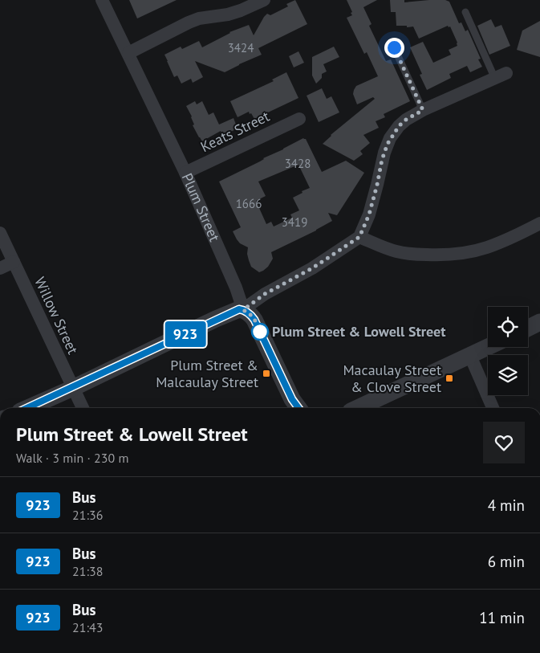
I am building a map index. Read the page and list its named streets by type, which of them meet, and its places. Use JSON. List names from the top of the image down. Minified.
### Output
{"streets":{"street":["Keats Street","Plum Street","Willow Street"]},"crossings":[["Keats Street","Plum Street"]],"places":{"other":["Plum Street & Lowell Street"],"transit":["Plum Street & Malcaulay Street","Macaulay Street & Clove Street"]},"lines":["bus line 923"],"house_numbers":["3424","3428","1666","3419"],"page":{"on_map":"923","heading":["Plum Street & Lowell Street","Walk · 3 min · 230 m"],"list":[{"mark":"923","name":"Bus","note":"21:36","value":"4 min"},{"mark":"923","name":"Bus","note":"21:38","value":"6 min"},{"mark":"923","name":"Bus","note":"21:43","value":"11 min"}]}}
